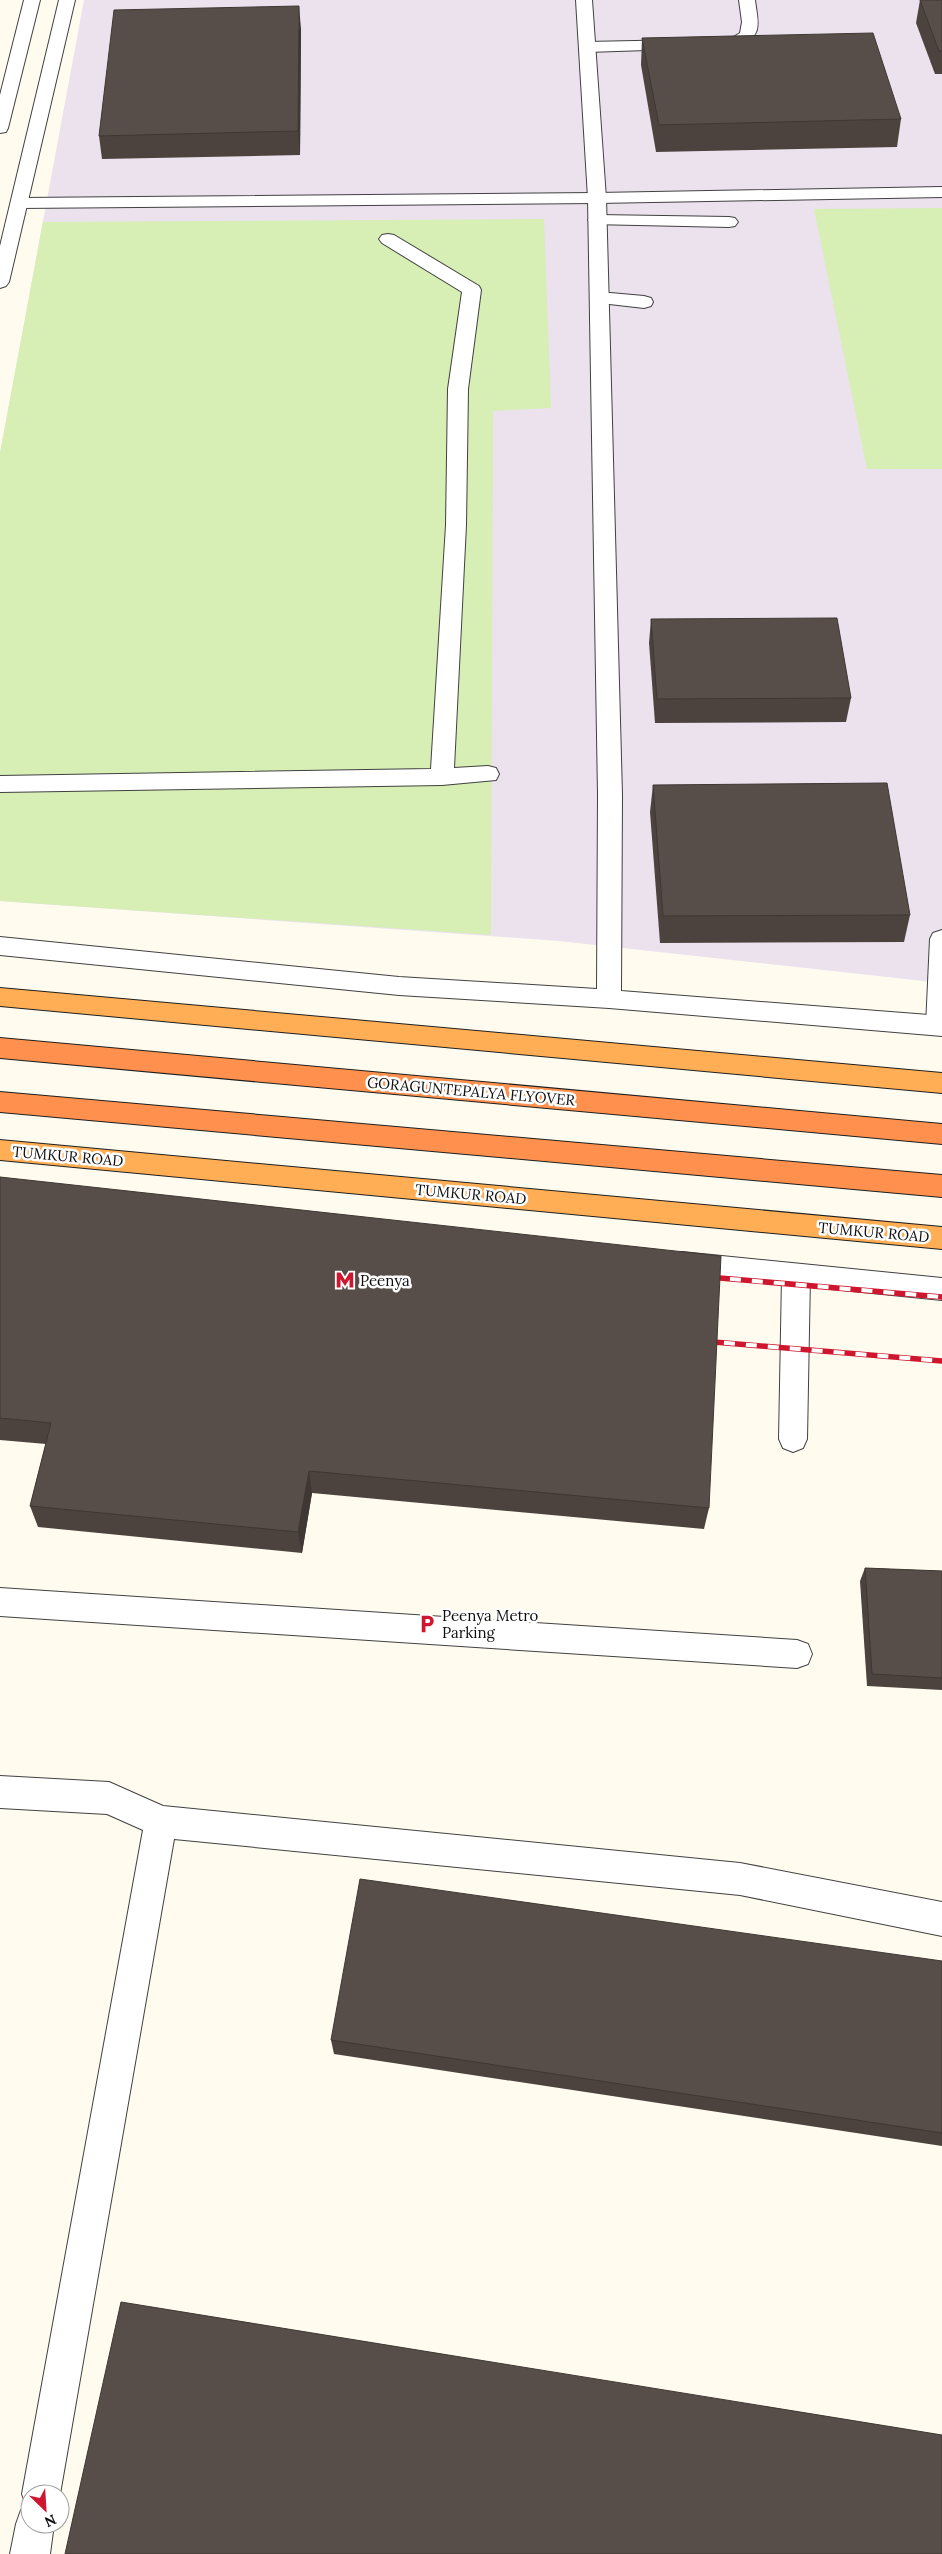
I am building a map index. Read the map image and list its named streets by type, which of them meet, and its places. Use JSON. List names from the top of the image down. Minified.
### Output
{"streets":{"highway":["GORAGUNTEPALYA FLYOVER","TUMKUR ROAD"]},"places":{"metro station":["Peenya"],"parking":["Peenya Metro Parking"]},"north":"bottom right"}
